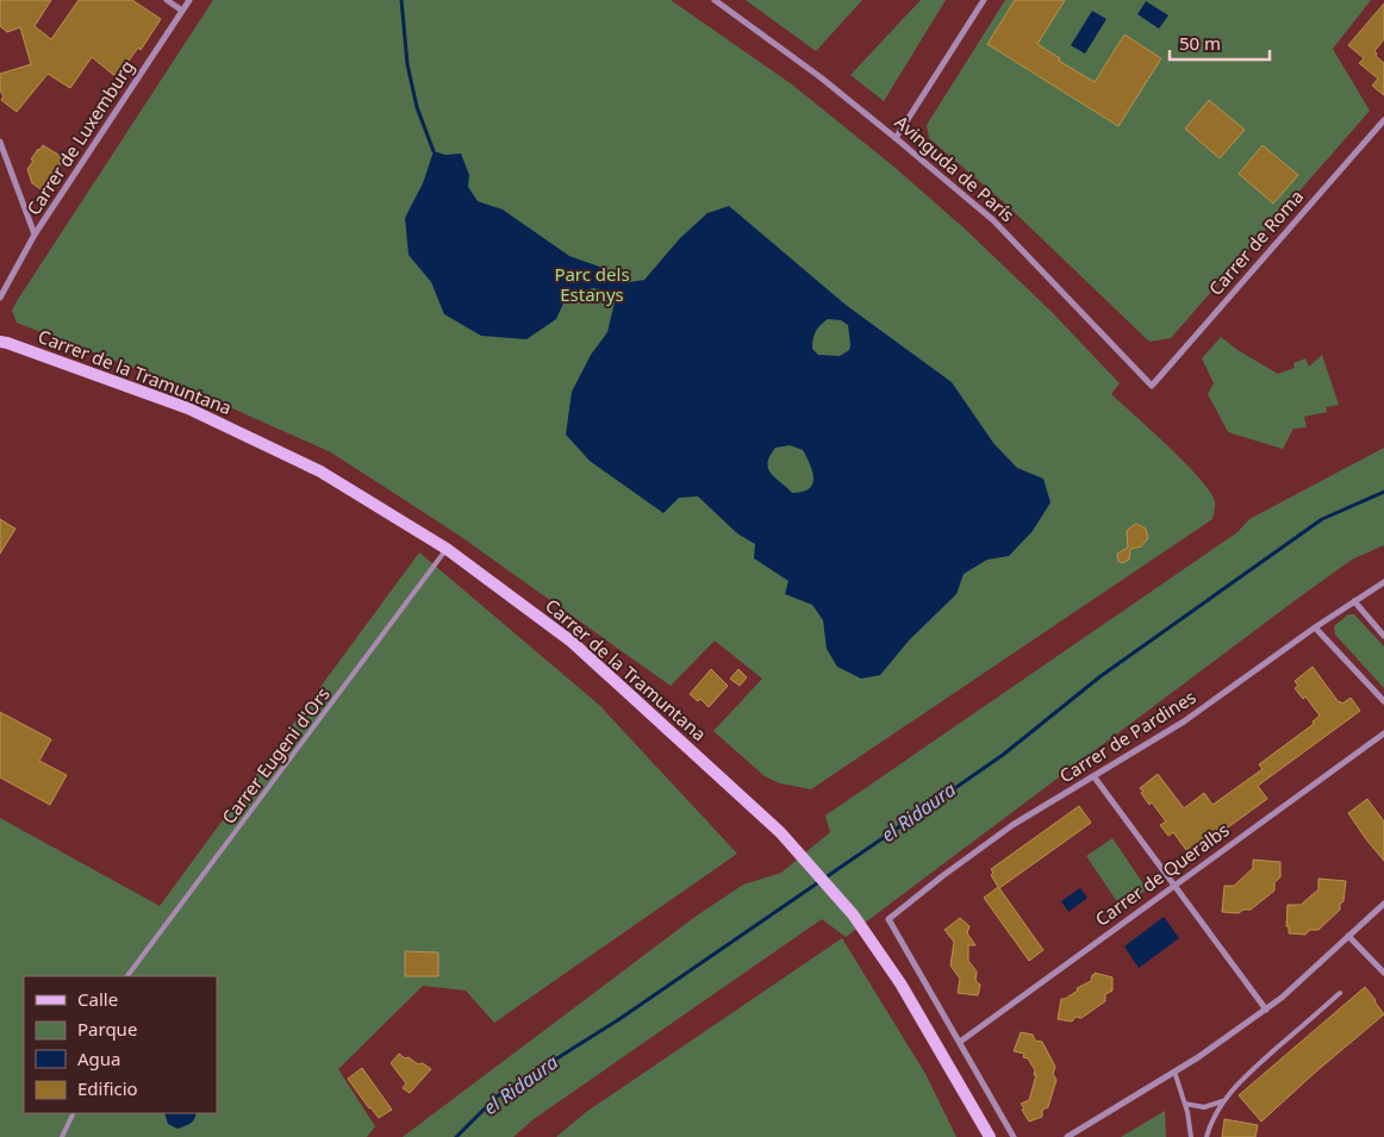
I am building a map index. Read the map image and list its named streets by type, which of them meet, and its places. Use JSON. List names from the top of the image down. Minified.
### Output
{"streets":{"main road":["Carrer de la Tramuntana"],"street":["Carrer de Luxemburg","Avinguda de París","Carrer de Roma","Carrer de Pardines","Carrer de Queralbs"],"lane":["Carrer Eugeni d'Ors"]},"crossings":[["Avinguda de París","Carrer de Roma"],["Carrer de la Tramuntana","Carrer Eugeni d'Ors"],["Carrer de Pardines","Carrer de Queralbs"]],"water":["el Ridaura"],"parks":["Parc dels Estanys"],"legend":["Calle","Parque","Agua","Edificio"],"scale_bar":"50 m"}
